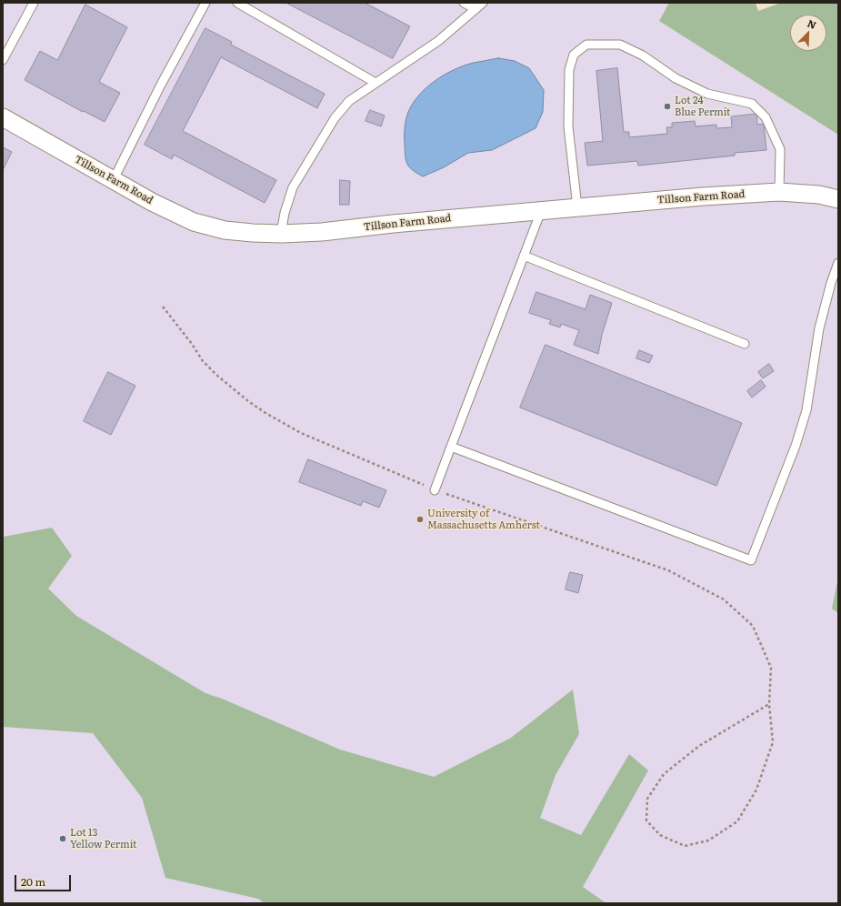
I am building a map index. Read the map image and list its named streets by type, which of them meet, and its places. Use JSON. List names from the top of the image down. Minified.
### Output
{"streets":{"street":["Tillson Farm Road"]},"places":["Lot 24 Blue Permit","University of Massachusetts Amherst","Lot 13 Yellow Permit"],"scale_bar":"20 m","north":"top right"}
